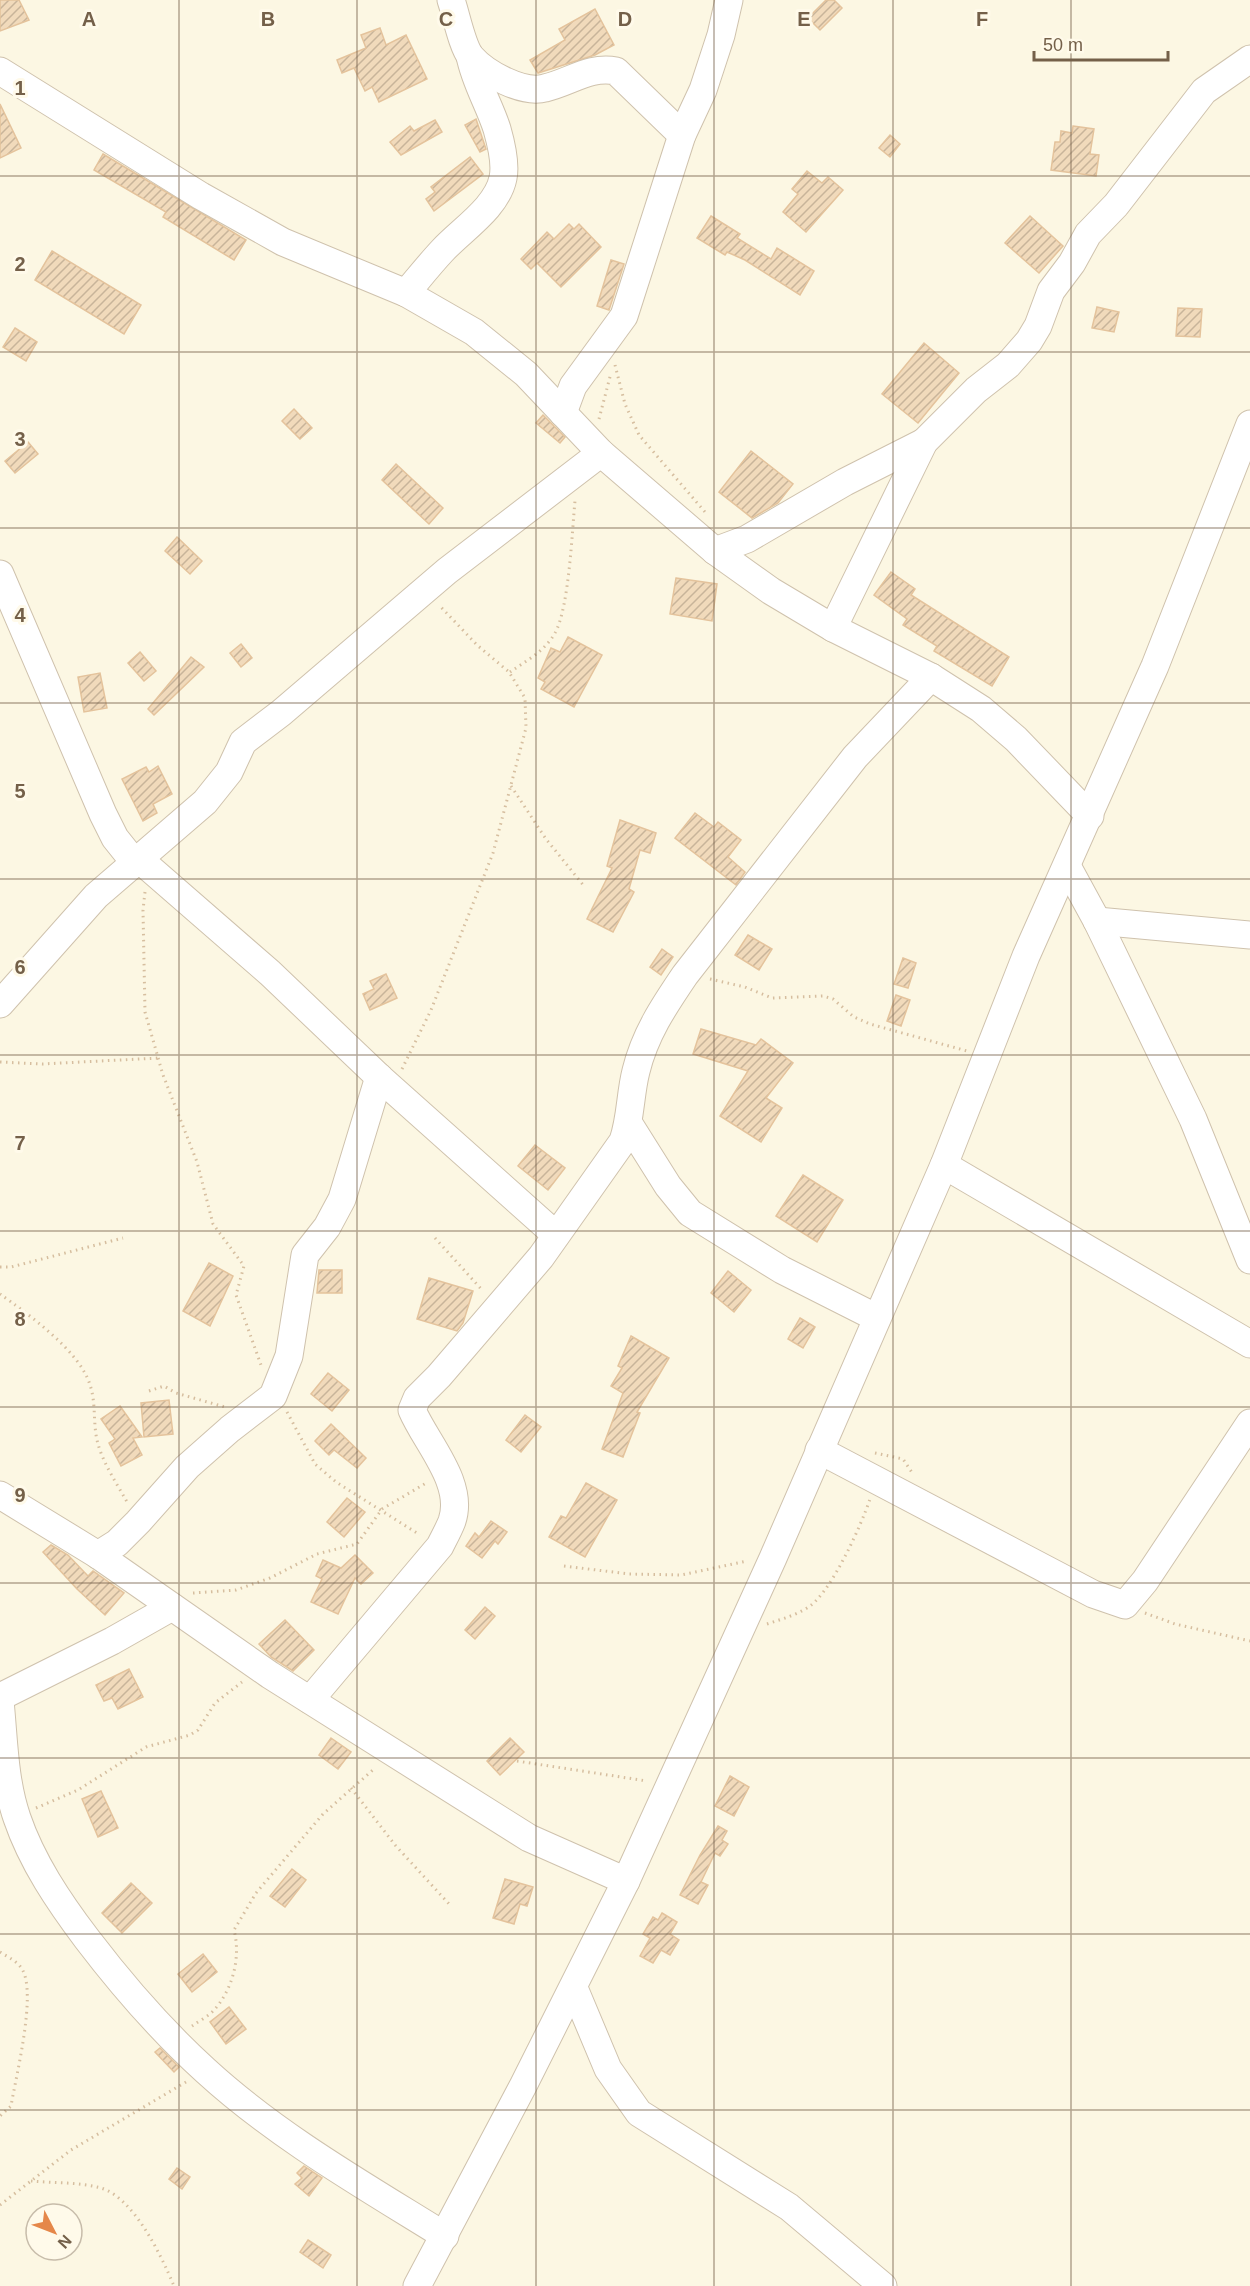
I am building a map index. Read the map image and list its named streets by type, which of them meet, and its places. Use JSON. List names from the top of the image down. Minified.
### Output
{"scale_bar":"50 m","north":"bottom right","grid":{"columns":["A","B","C","D","E","F"],"rows":["1","2","3","4","5","6","7","8","9"]}}
